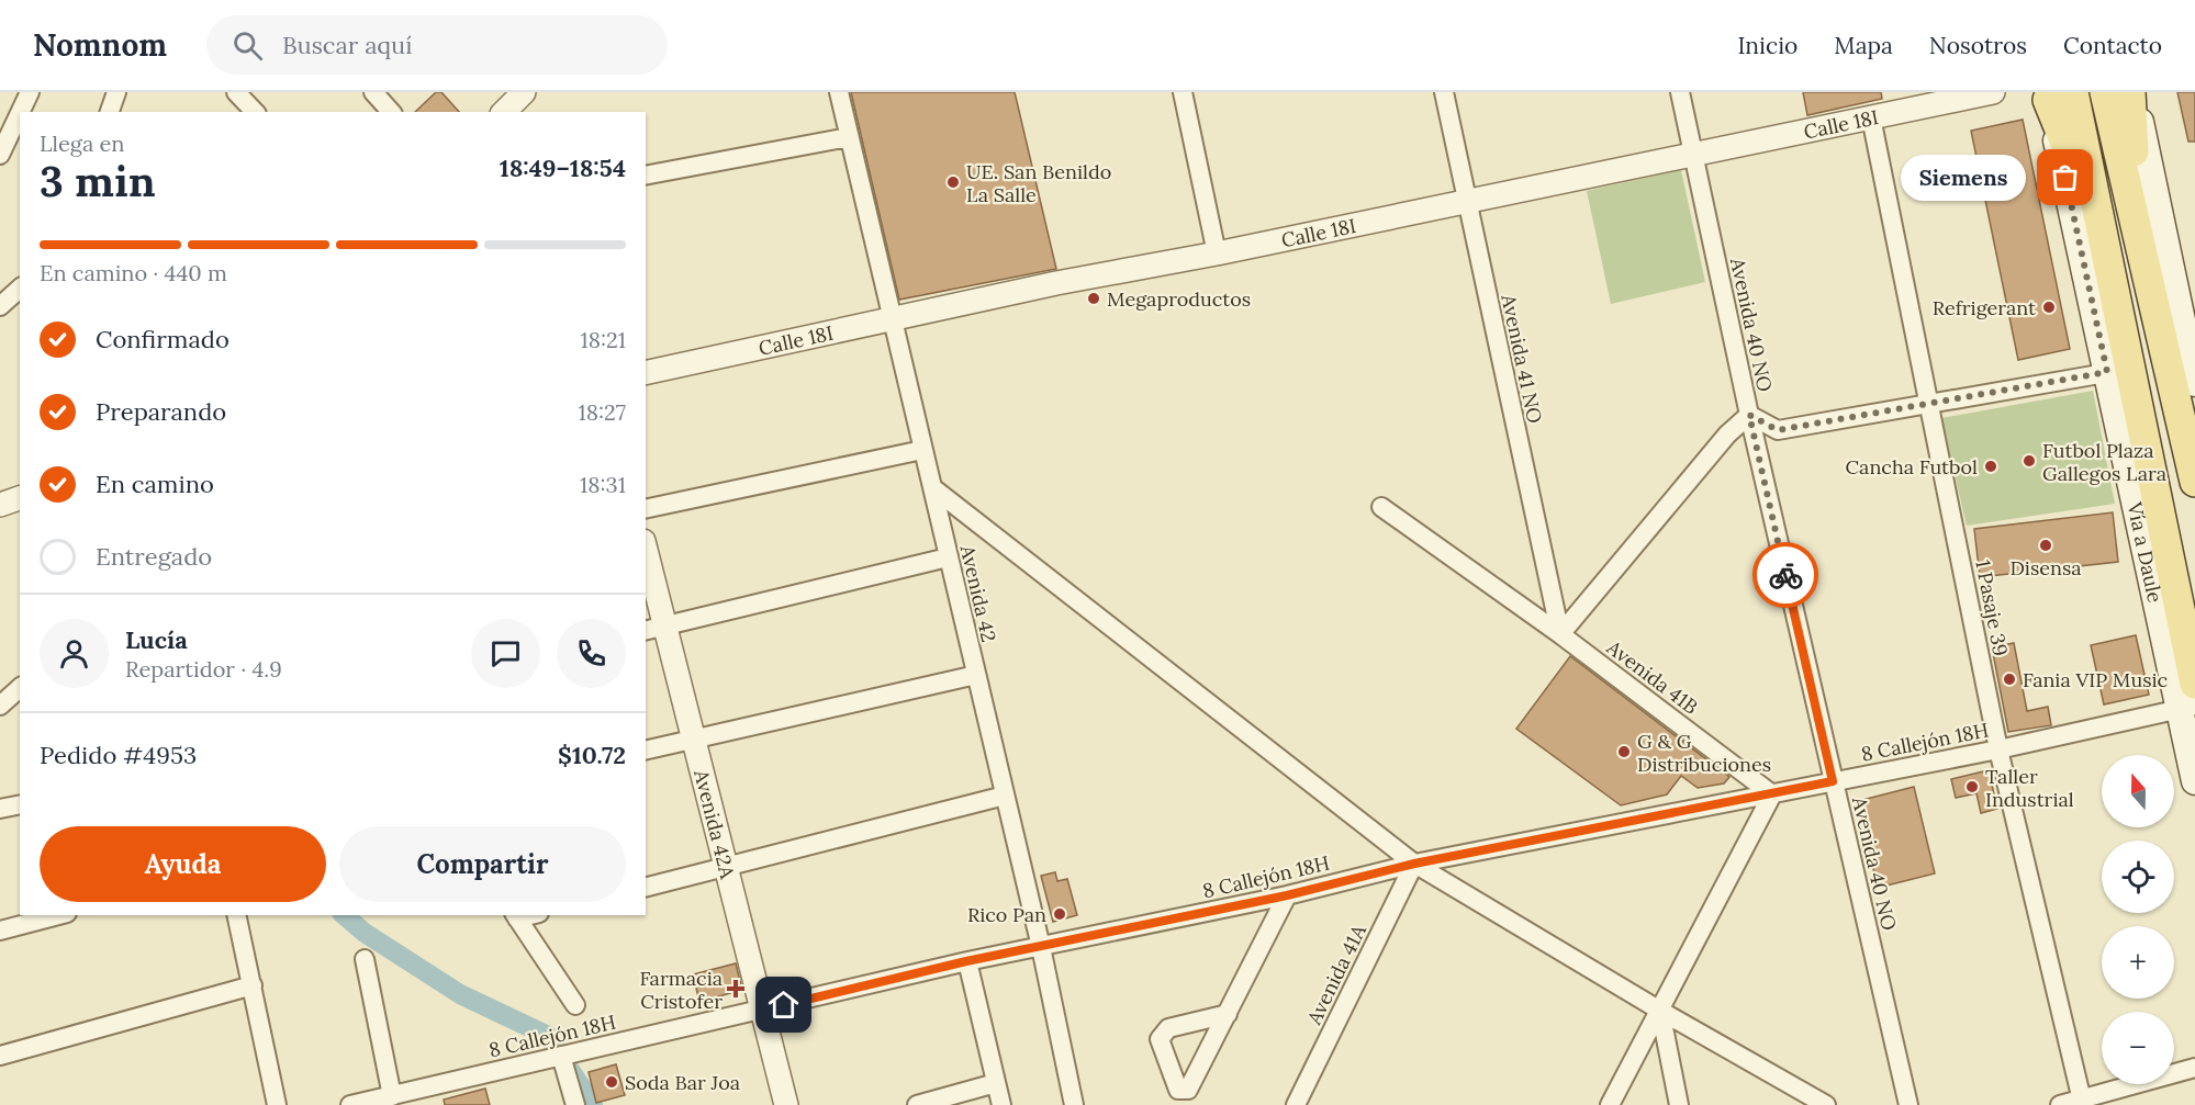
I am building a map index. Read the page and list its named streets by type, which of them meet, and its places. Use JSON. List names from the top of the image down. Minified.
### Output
{"streets":{"main road":["Vía a Daule"],"street":["Calle 18I","Avenida 40 NO","Avenida 41 NO","Avenida 42","1 Pasaje 39","Avenida 41B","8 Callejón 18H","Avenida 42A","Avenida 41A"]},"crossings":[["Calle 18I","Avenida 40 NO"],["Calle 18I","Avenida 41 NO"],["Calle 18I","Avenida 42"],["Calle 18I","1 Pasaje 39"],["Avenida 40 NO","8 Callejón 18H"],["Avenida 41 NO","Avenida 41B"],["Vía a Daule","8 Callejón 18H"],["Avenida 42","8 Callejón 18H"],["1 Pasaje 39","8 Callejón 18H"],["Avenida 41B","8 Callejón 18H"],["8 Callejón 18H","Avenida 42A"],["8 Callejón 18H","Avenida 41A"]],"places":{"other":["Siemens","UE. San Benildo La Salle","Megaproductos","Refrigerant","Futbol Plaza Gallegos Lara","Cancha Futbol","Disensa","Fania VIP Music","G & G Distribuciones","Taller Industrial","Rico Pan","Soda Bar Joa"],"health":["Farmacia Cristofer"]},"north":"top","page":{"header":"Nomnom","search":"Buscar aquí","nav":["Inicio","Mapa","Nosotros","Contacto"],"heading":["3 min","Llega en","18:49–18:54"],"panel":["Lucía","Repartidor · 4.9","Pedido #4953","$10.72"],"bubble":"Siemens","bar":"En camino · 440 m","list":[["Confirmado","18:21"],["Preparando","18:27"],["En camino","18:31"],"Entregado"],"map_buttons":["+","−"],"buttons":["Ayuda","Compartir"]}}
